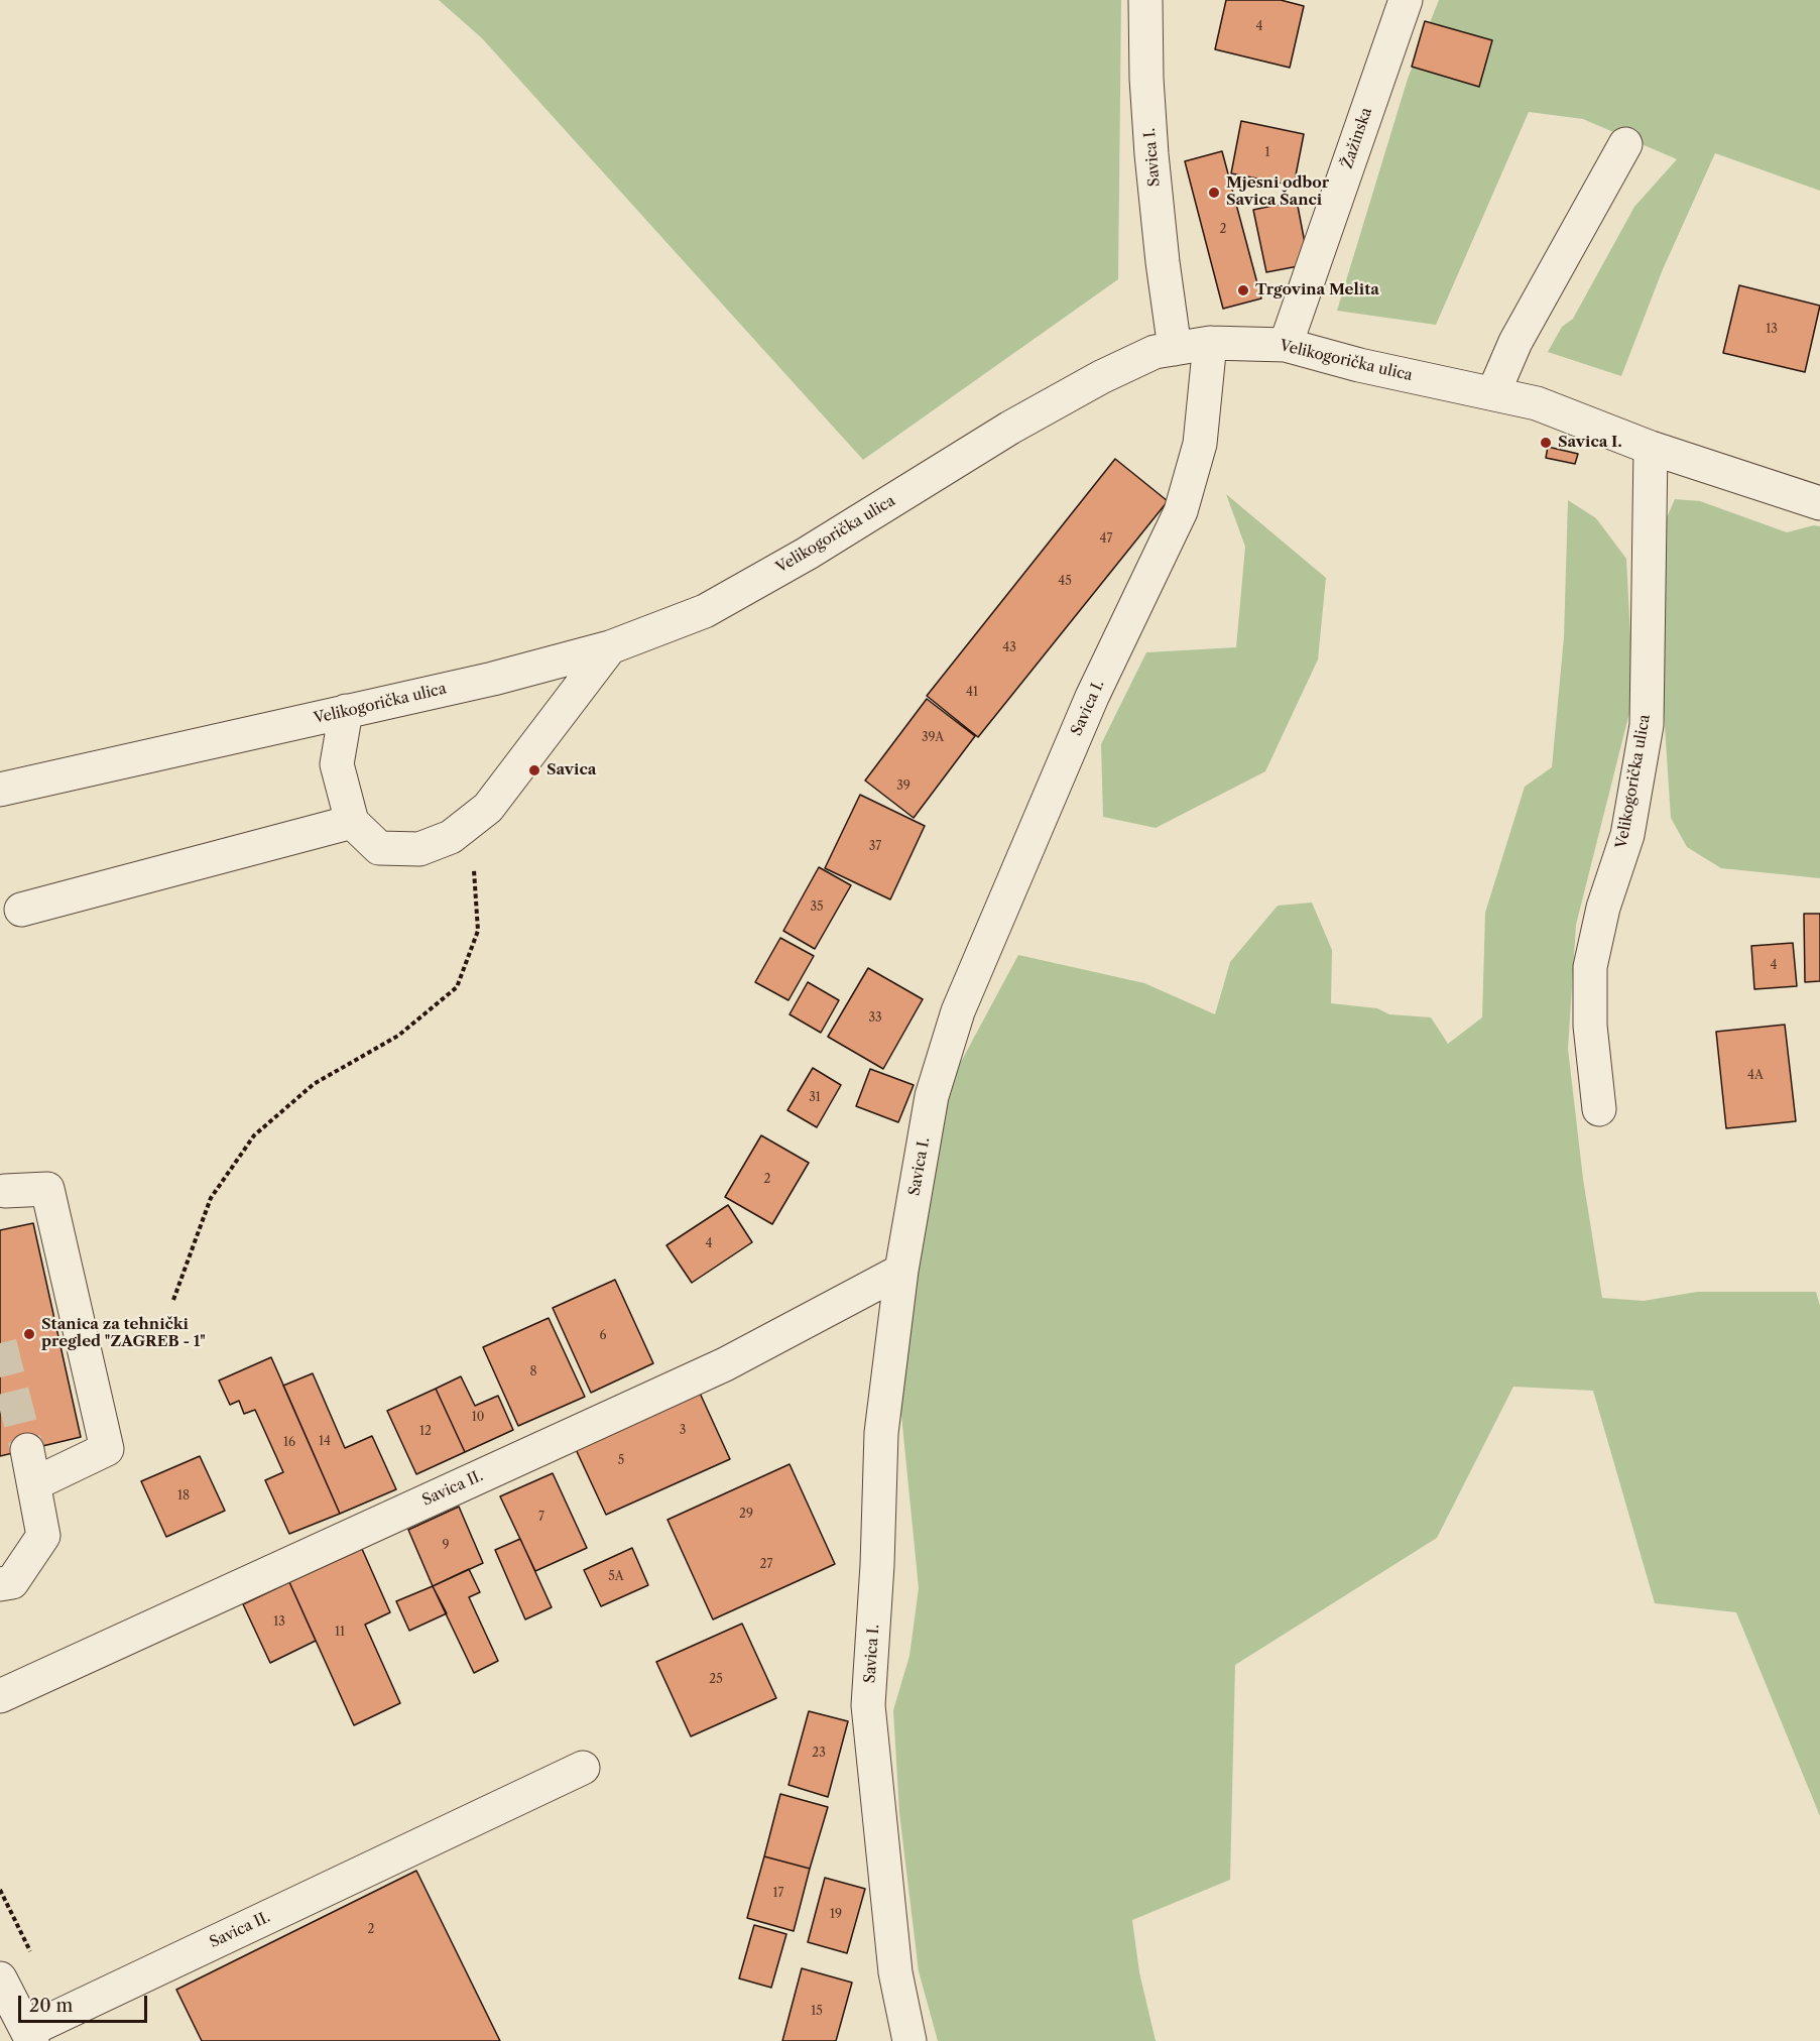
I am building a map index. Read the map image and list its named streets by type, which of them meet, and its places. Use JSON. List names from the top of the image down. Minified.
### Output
{"streets":{"street":["Žažinska","Savica I.","Velikogorička ulica","Savica II."]},"crossings":[["Žažinska","Velikogorička ulica"],["Savica I.","Velikogorička ulica"],["Savica I.","Savica II."]],"places":["Mjesni odbor Savica Šanci","Trgovina Melita","Savica I.","Savica","Stanica za tehnički pregled \"ZAGREB - 1\""],"house_numbers":["4","1","2","13","47","45","43","41","39A","39","37","35","4","33","4A","31","2","4","6","8","10","3","12","14","16","5","18","29","7","9","27","5A","13","11","25","23","17","19","2","15"],"scale_bar":"20 m"}
